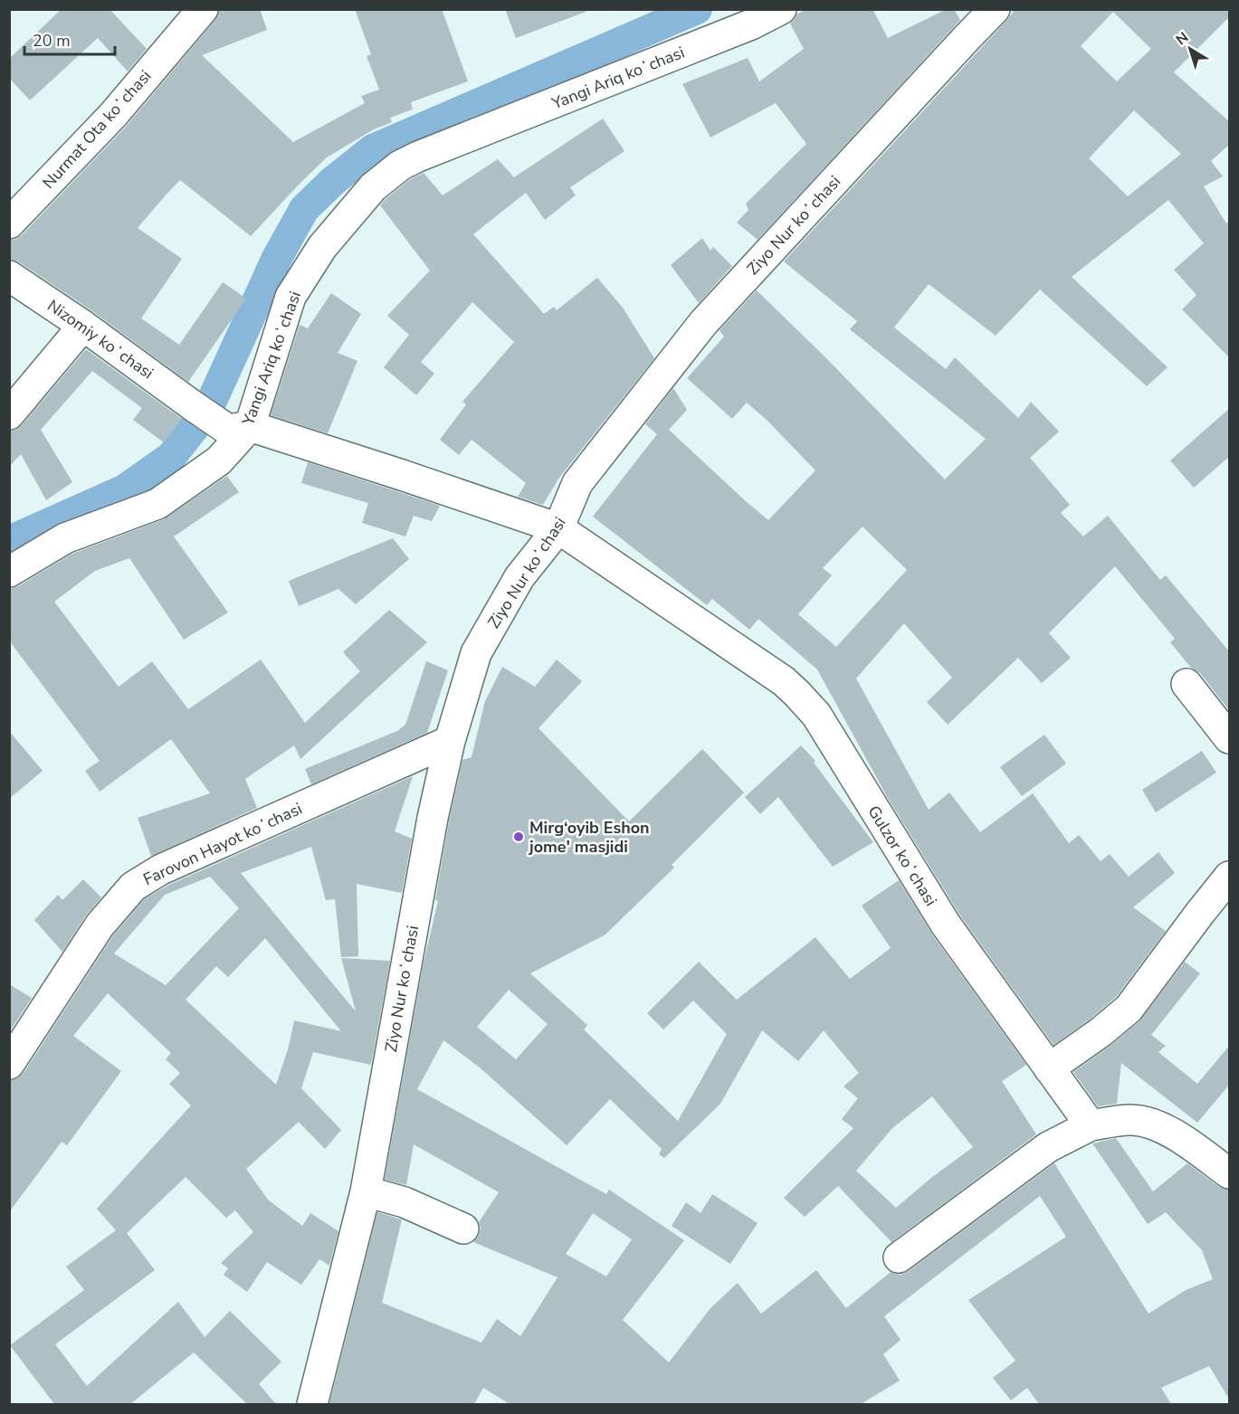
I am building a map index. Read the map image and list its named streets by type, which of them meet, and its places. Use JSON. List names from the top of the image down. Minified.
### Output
{"streets":{"street":["Yangi Ariq koʻchasi","Nurmat Ota koʻchasi","Ziyo Nur koʻchasi","Nizomiy koʻchasi","Farovon Hayot koʻchasi","Gulzor koʻchasi"]},"crossings":[["Yangi Ariq koʻchasi","Nizomiy koʻchasi"],["Yangi Ariq koʻchasi","Gulzor koʻchasi"],["Ziyo Nur koʻchasi","Farovon Hayot koʻchasi"],["Ziyo Nur koʻchasi","Gulzor koʻchasi"],["Nizomiy koʻchasi","Gulzor koʻchasi"]],"places":["Mirg‘oyib Eshon jome' masjidi"],"scale_bar":"20 m","north":"top left"}
